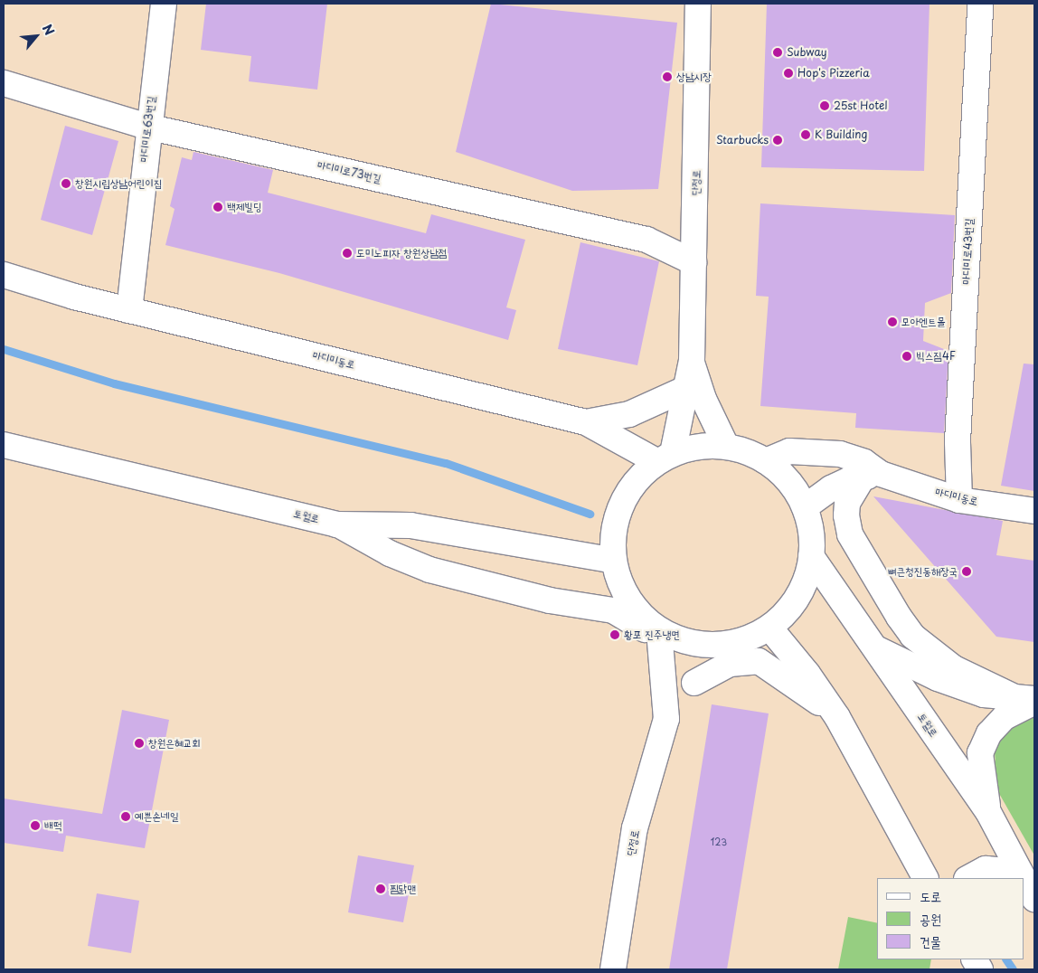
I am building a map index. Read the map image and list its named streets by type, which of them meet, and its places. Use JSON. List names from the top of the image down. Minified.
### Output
{"streets":{"street":["마디미로63번길","마디미로73번길","단정로","마디미로43번길","마디미동로","토월로"]},"crossings":[["마디미로63번길","마디미로73번길"],["마디미로63번길","마디미동로"],["마디미로73번길","단정로"],["단정로","마디미동로"],["마디미로43번길","마디미동로"]],"places":["Subway","Hop's Pizzeria","상남시장","25st Hotel","K Building","Starbucks","창원시립상남어린이집","백제빌딩","도미노피자 창원상남점","모아엔트몰","빅스짐4F","뼈큰청진동해장국","황포 진주냉면","창원은혜교회","예쁜손네일","배떡","찜닭맨"],"house_numbers":["123"],"legend":["도로","공원","건물"],"north":"top right"}
